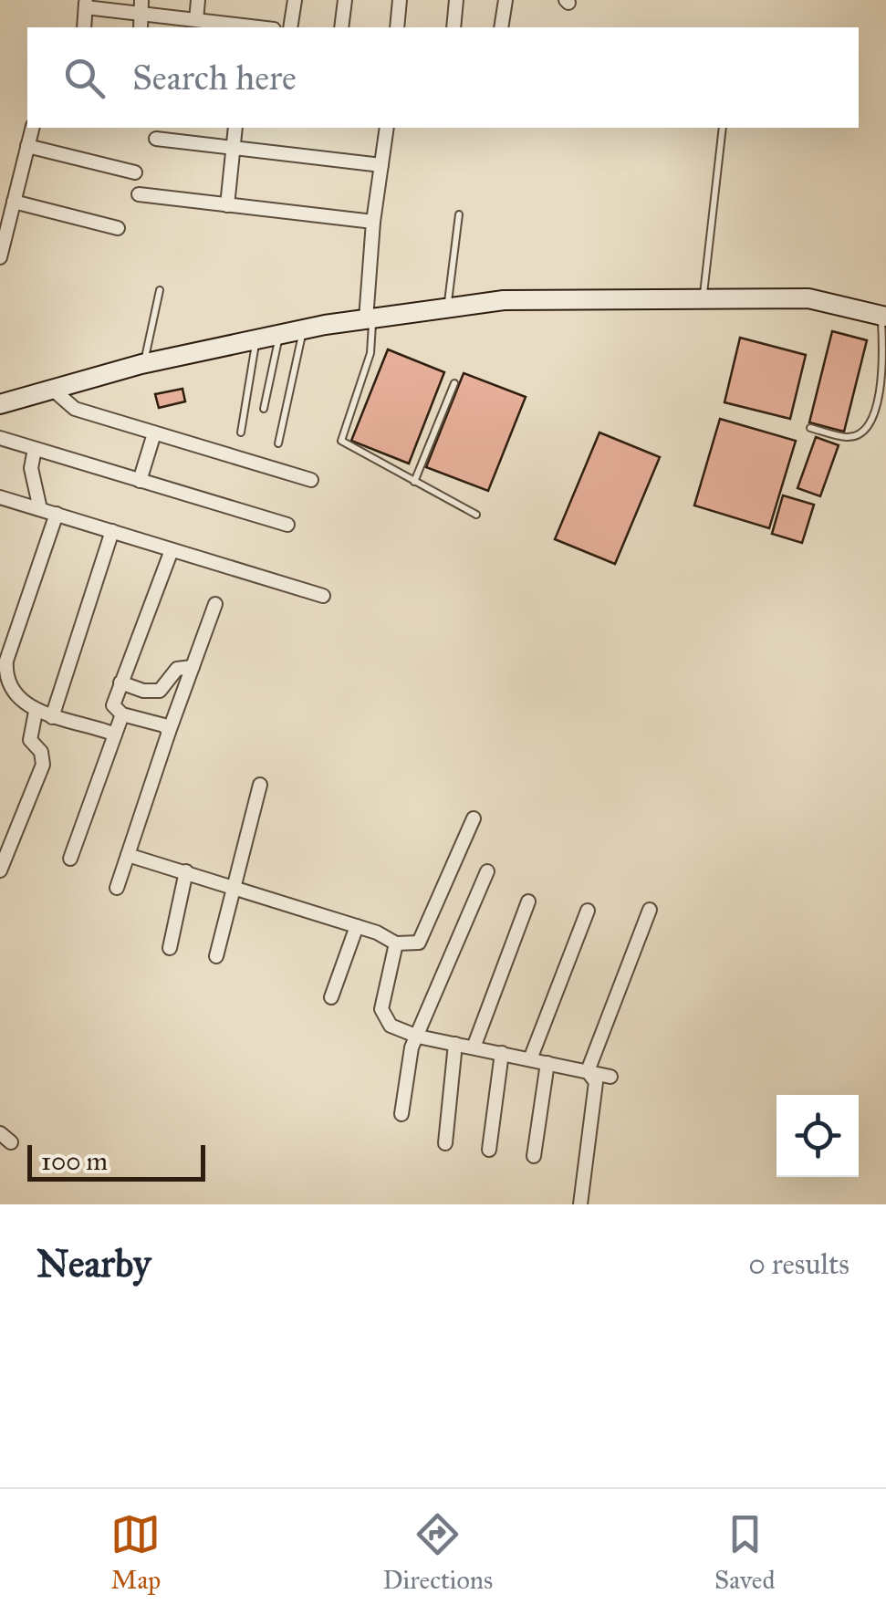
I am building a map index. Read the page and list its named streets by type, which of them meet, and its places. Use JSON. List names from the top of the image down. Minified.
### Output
{"scale_bar":"100 m","page":{"search":"Search here","scale":"100 m","heading":["Nearby","0 results"],"nav":["Map","Directions","Saved"]}}
